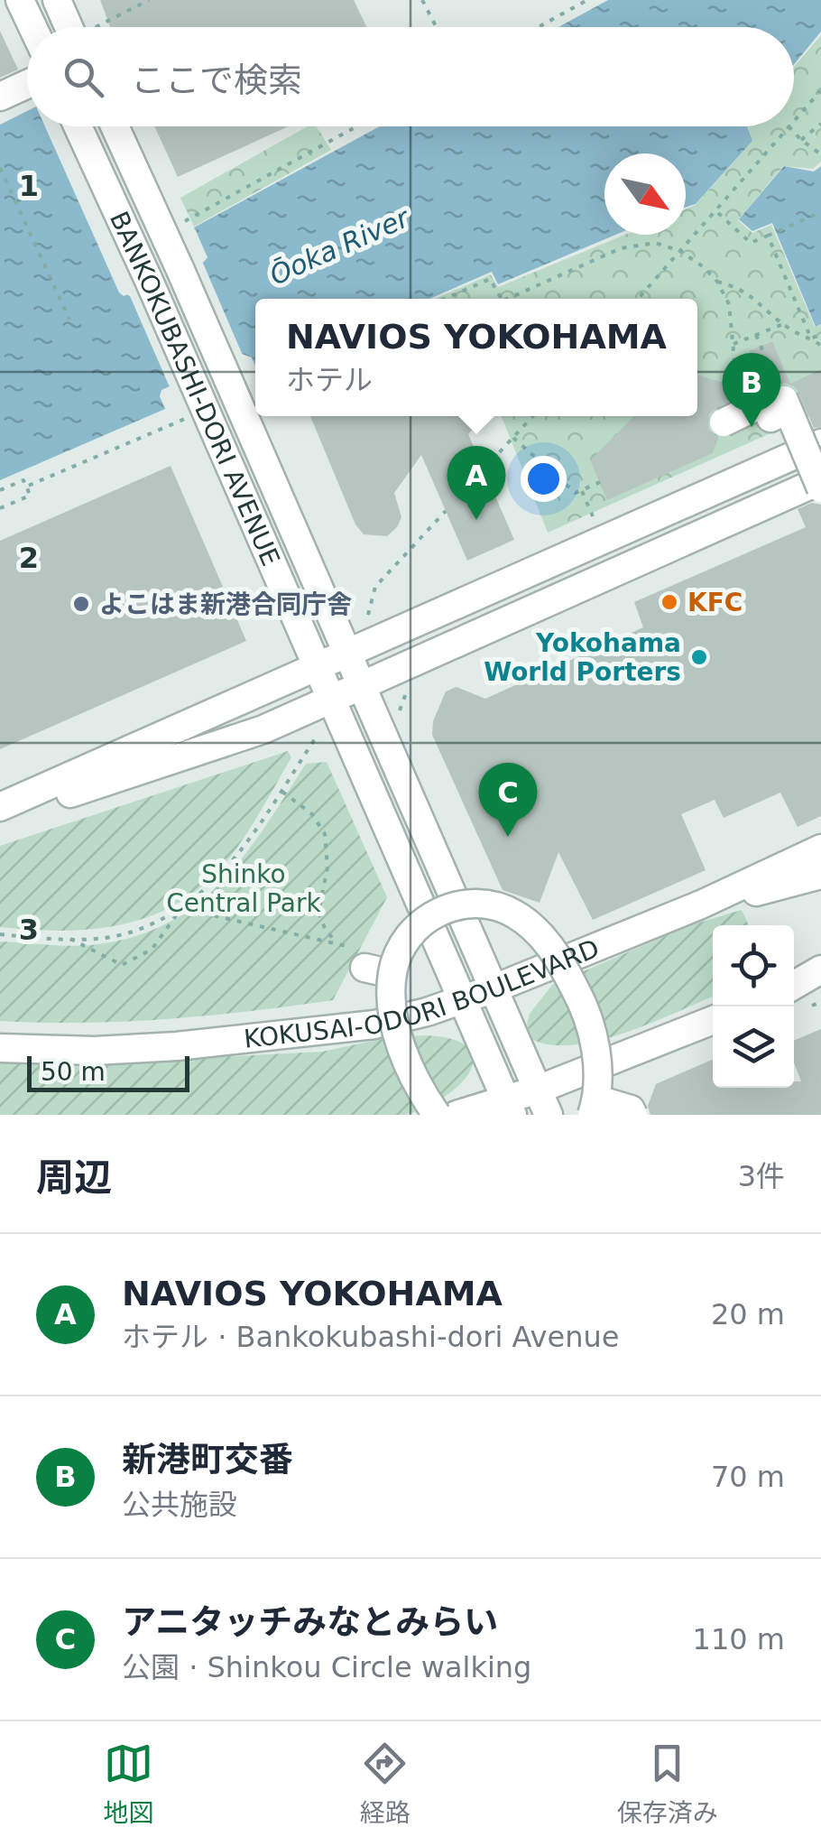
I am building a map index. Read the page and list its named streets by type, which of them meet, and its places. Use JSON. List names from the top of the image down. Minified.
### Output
{"streets":{"street":["BANKOKUBASHI-DORI AVENUE","KOKUSAI-ODORI BOULEVARD"]},"crossings":[["BANKOKUBASHI-DORI AVENUE","KOKUSAI-ODORI BOULEVARD"]],"water":["Ōoka River"],"parks":["Shinko Central Park"],"places":["KFC","よこはま新港合同庁舎","Yokohama World Porters"],"scale_bar":"50 m","north":"bottom right","page":{"search":"ここで検索","popup":["NAVIOS YOKOHAMA","ホテル"],"pins":["B","A","C"],"scale":"50 m","heading":["周辺","3件"],"list":[{"mark":"A","name":"NAVIOS YOKOHAMA","note":"ホテル · Bankokubashi-dori Avenue","value":"20 m"},{"mark":"B","name":"新港町交番","note":"公共施設","value":"70 m"},{"mark":"C","name":"アニタッチみなとみらい","note":"公園 · Shinkou Circle walking","value":"110 m"}],"nav":["地図","経路","保存済み"]},"grid":{"rows":["1","2","3"]}}
